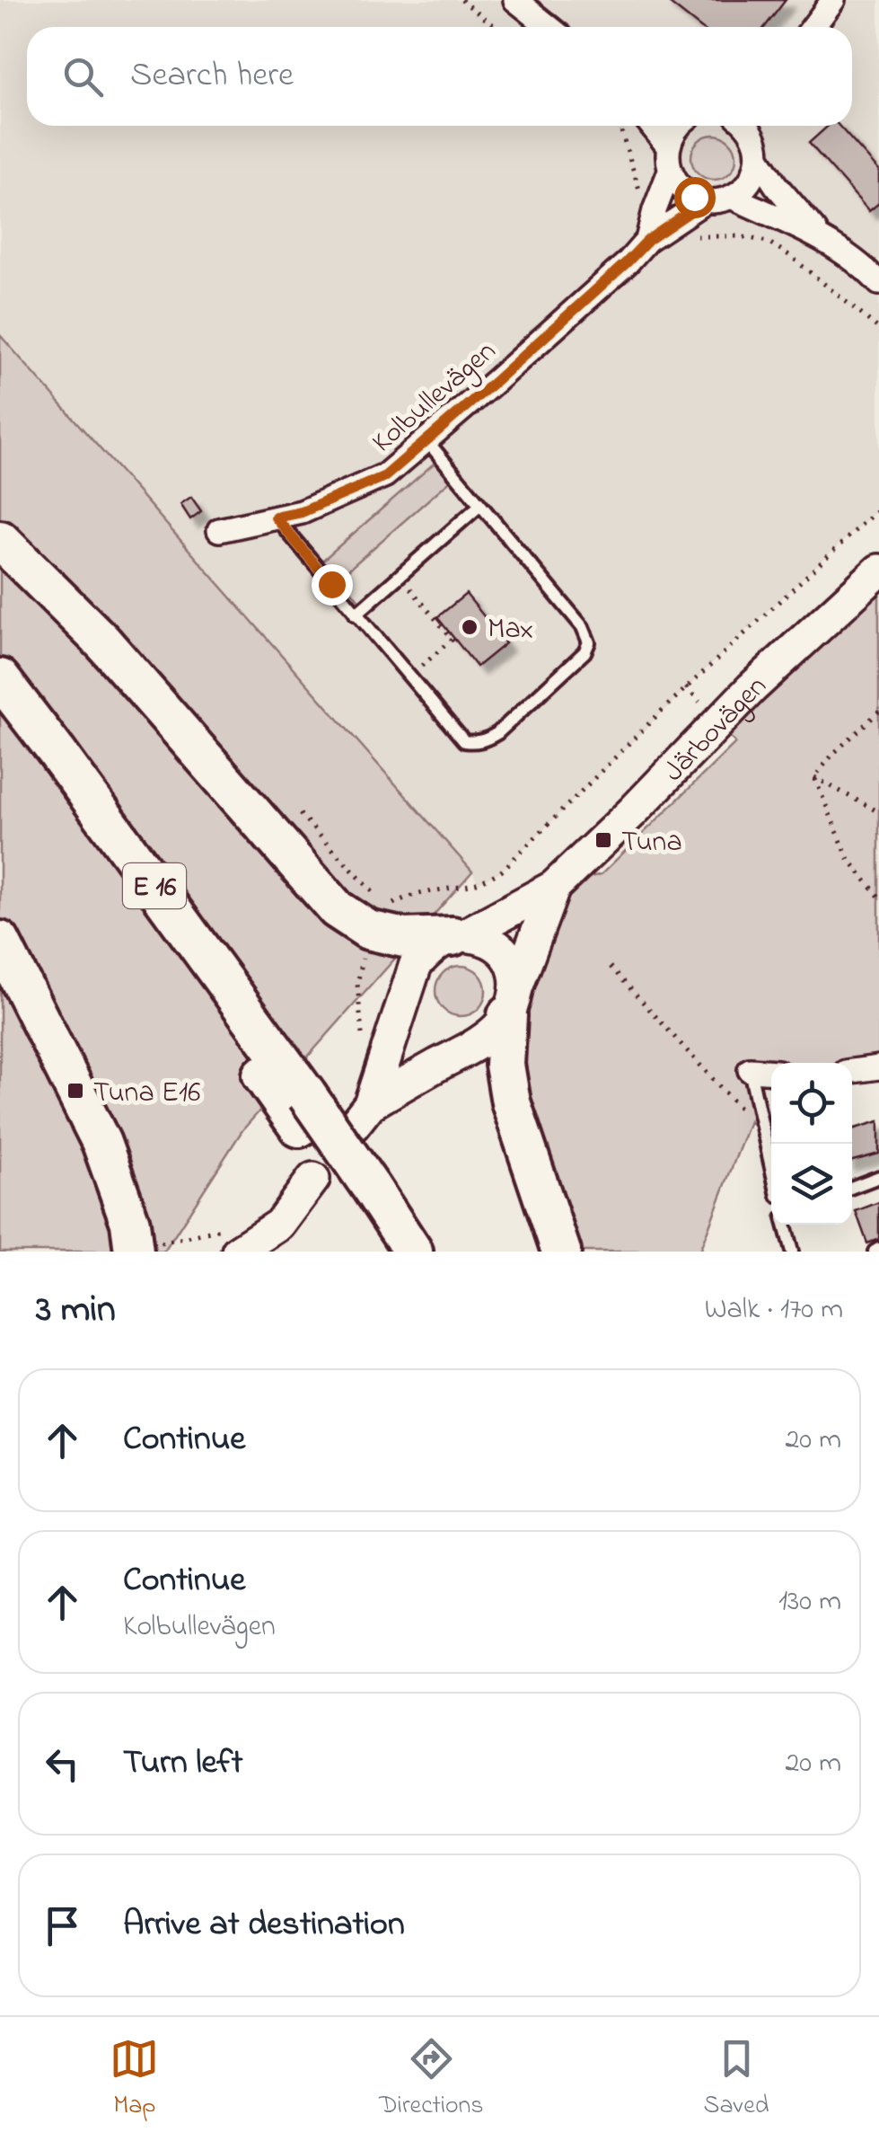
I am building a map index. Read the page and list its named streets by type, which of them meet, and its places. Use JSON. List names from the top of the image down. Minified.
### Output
{"streets":{"highway":["E 16"],"main road":["Järbovägen"],"street":["Kolbullevägen"]},"places":{"other":["Max"],"transit":["Tuna","Tuna E16"]},"page":{"search":"Search here","heading":["3 min","Walk · 170 m"],"list":[["Continue","20 m"],["Continue","Kolbullevägen","130 m"],["Turn left","20 m"],"Arrive at destination"],"nav":["Map","Directions","Saved"]}}
